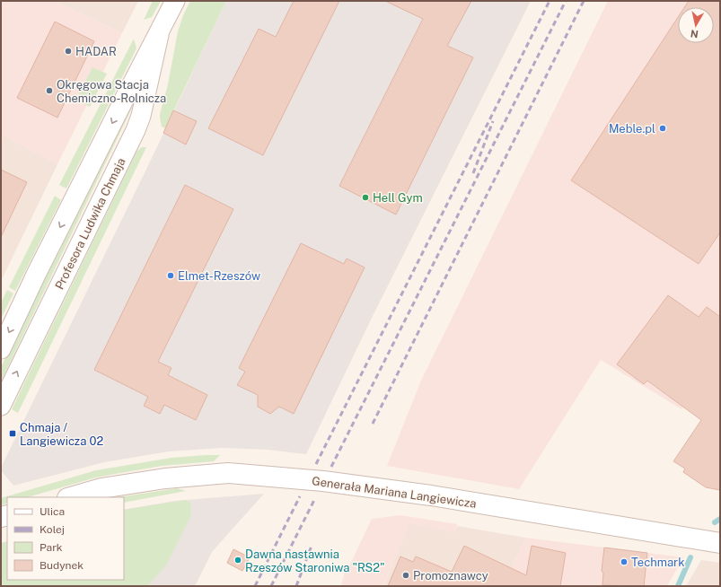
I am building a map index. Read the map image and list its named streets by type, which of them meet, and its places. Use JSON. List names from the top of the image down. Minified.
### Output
{"streets":{"street":["Profesora Ludwika Chmaja","Generała Mariana Langiewicza"]},"places":{"other":["HADAR","Okręgowa Stacja Chemiczno-Rolnicza","Meble.pl","Hell Gym","Elmet-Rzeszów","Dawna nastawnia Rzeszów Staroniwa \"RS2\"","Techmark","Promoznawcy"],"transit":["Chmaja / Langiewicza 02"]},"legend":["Ulica","Kolej","Park","Budynek"],"north":"bottom"}
